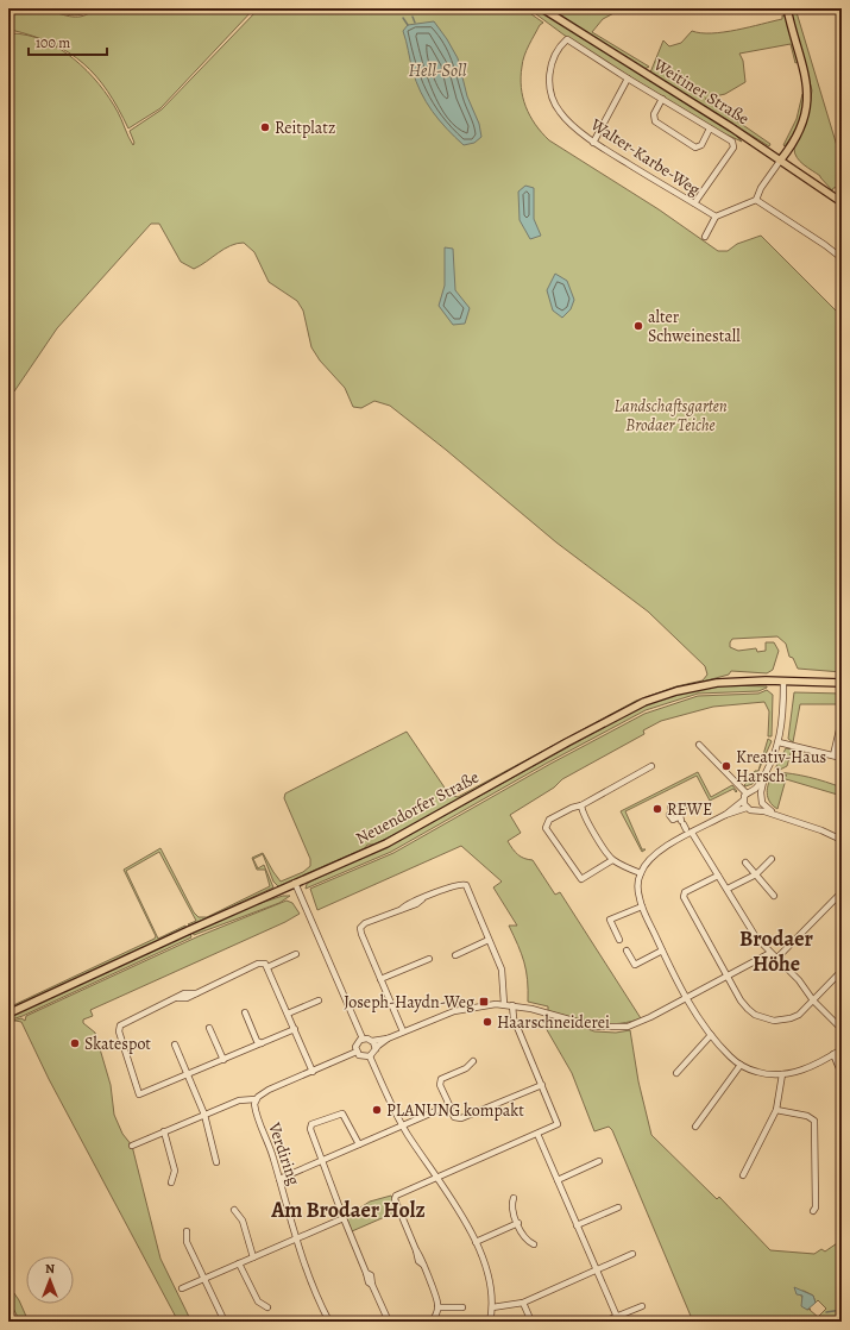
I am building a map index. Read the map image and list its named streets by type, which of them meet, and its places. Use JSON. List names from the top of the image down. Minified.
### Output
{"streets":{"main road":["Weitiner Straße","Neuendorfer Straße"],"street":["Walter-Karbe-Weg","Verdiring"]},"districts":["Brodaer Höhe","Am Brodaer Holz"],"water":["Hell-Soll"],"parks":["Landschaftsgarten Brodaer Teiche"],"places":{"other":["Reitplatz","alter Schweinestall","Kreativ-Haus Harsch","REWE","Haarschneiderei","Skatespot","PLANUNG kompakt"],"transit":["Joseph-Haydn-Weg"]},"scale_bar":"100 m","north":"top"}
